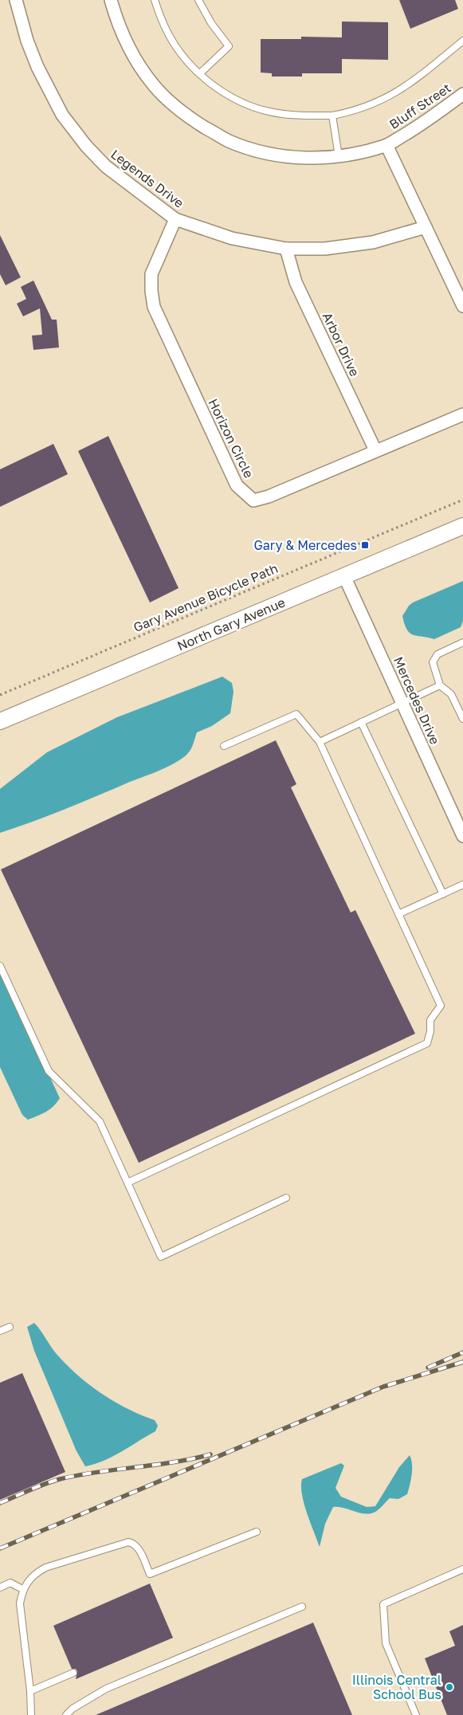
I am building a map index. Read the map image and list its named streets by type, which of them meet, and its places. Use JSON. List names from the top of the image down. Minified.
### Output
{"streets":{"street":["Bluff Street","Legends Drive","Arbor Drive","Horizon Circle","North Gary Avenue","Mercedes Drive"],"path":["Gary Avenue Bicycle Path"]},"crossings":[["Legends Drive","Arbor Drive"],["Legends Drive","Horizon Circle"],["Arbor Drive","Horizon Circle"],["North Gary Avenue","Mercedes Drive"]],"places":{"transit":["Gary & Mercedes"],"other":["Illinois Central School Bus"]}}
